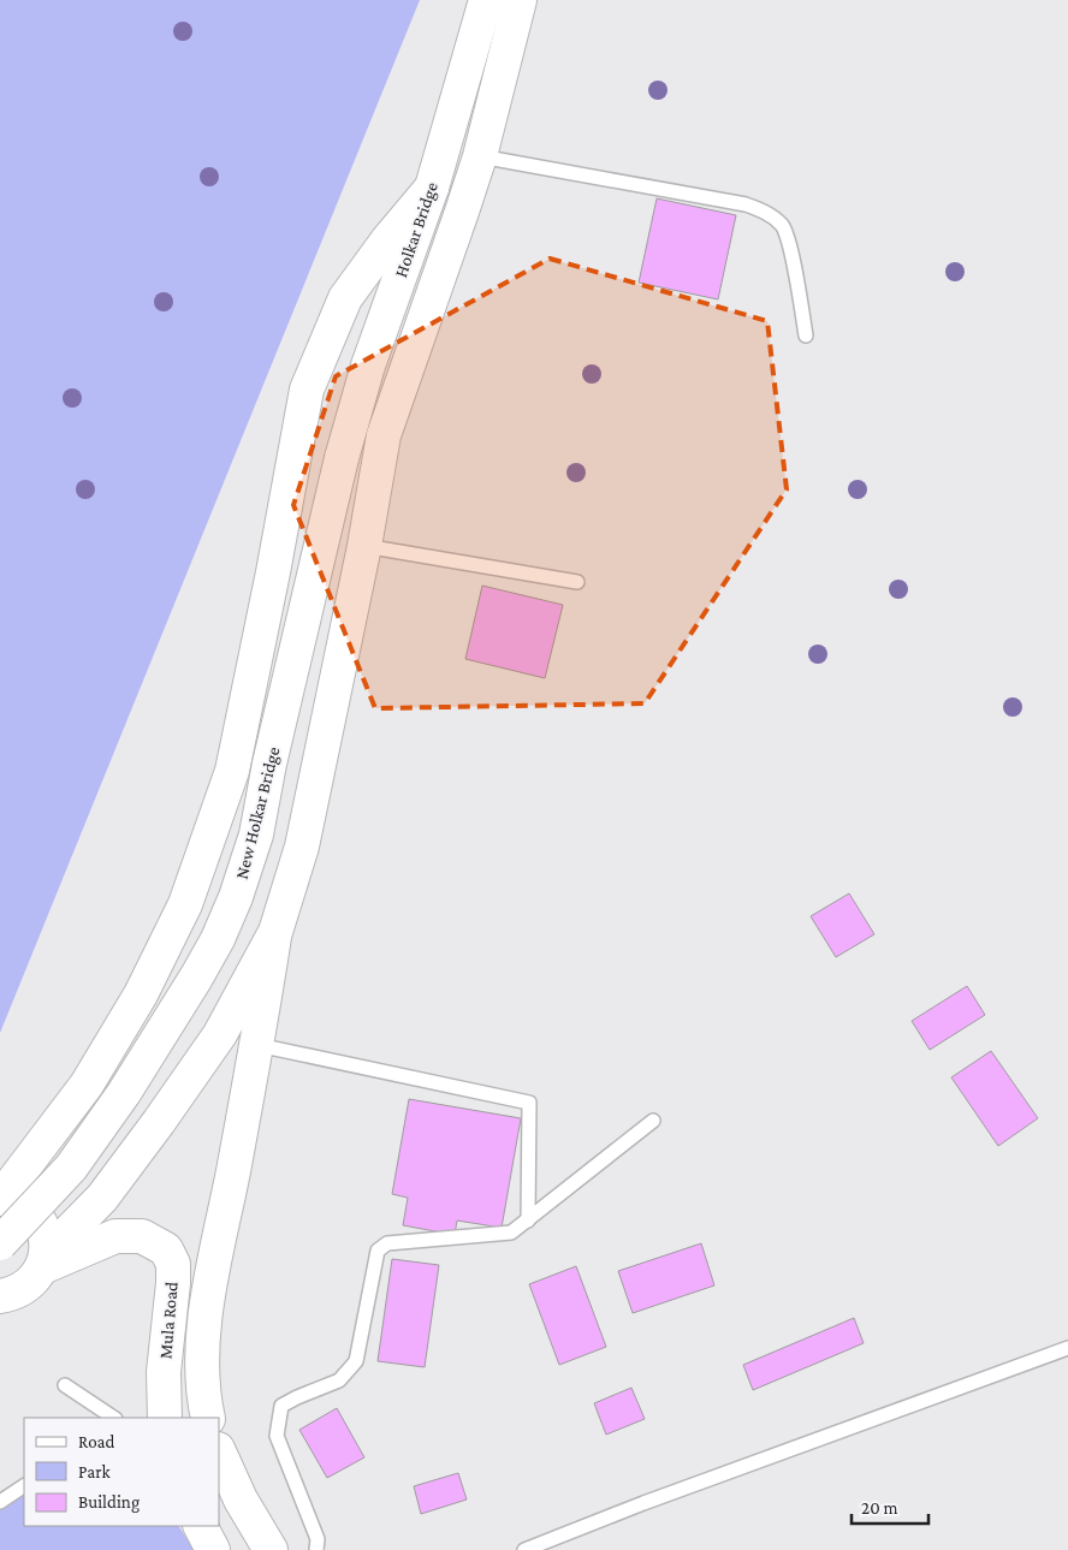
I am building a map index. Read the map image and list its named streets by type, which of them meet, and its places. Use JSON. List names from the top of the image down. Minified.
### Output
{"streets":{"main road":["Holkar Bridge","New Holkar Bridge","Mula Road"]},"crossings":[["Holkar Bridge","New Holkar Bridge"]],"legend":["Road","Park","Building"],"scale_bar":"20 m"}
